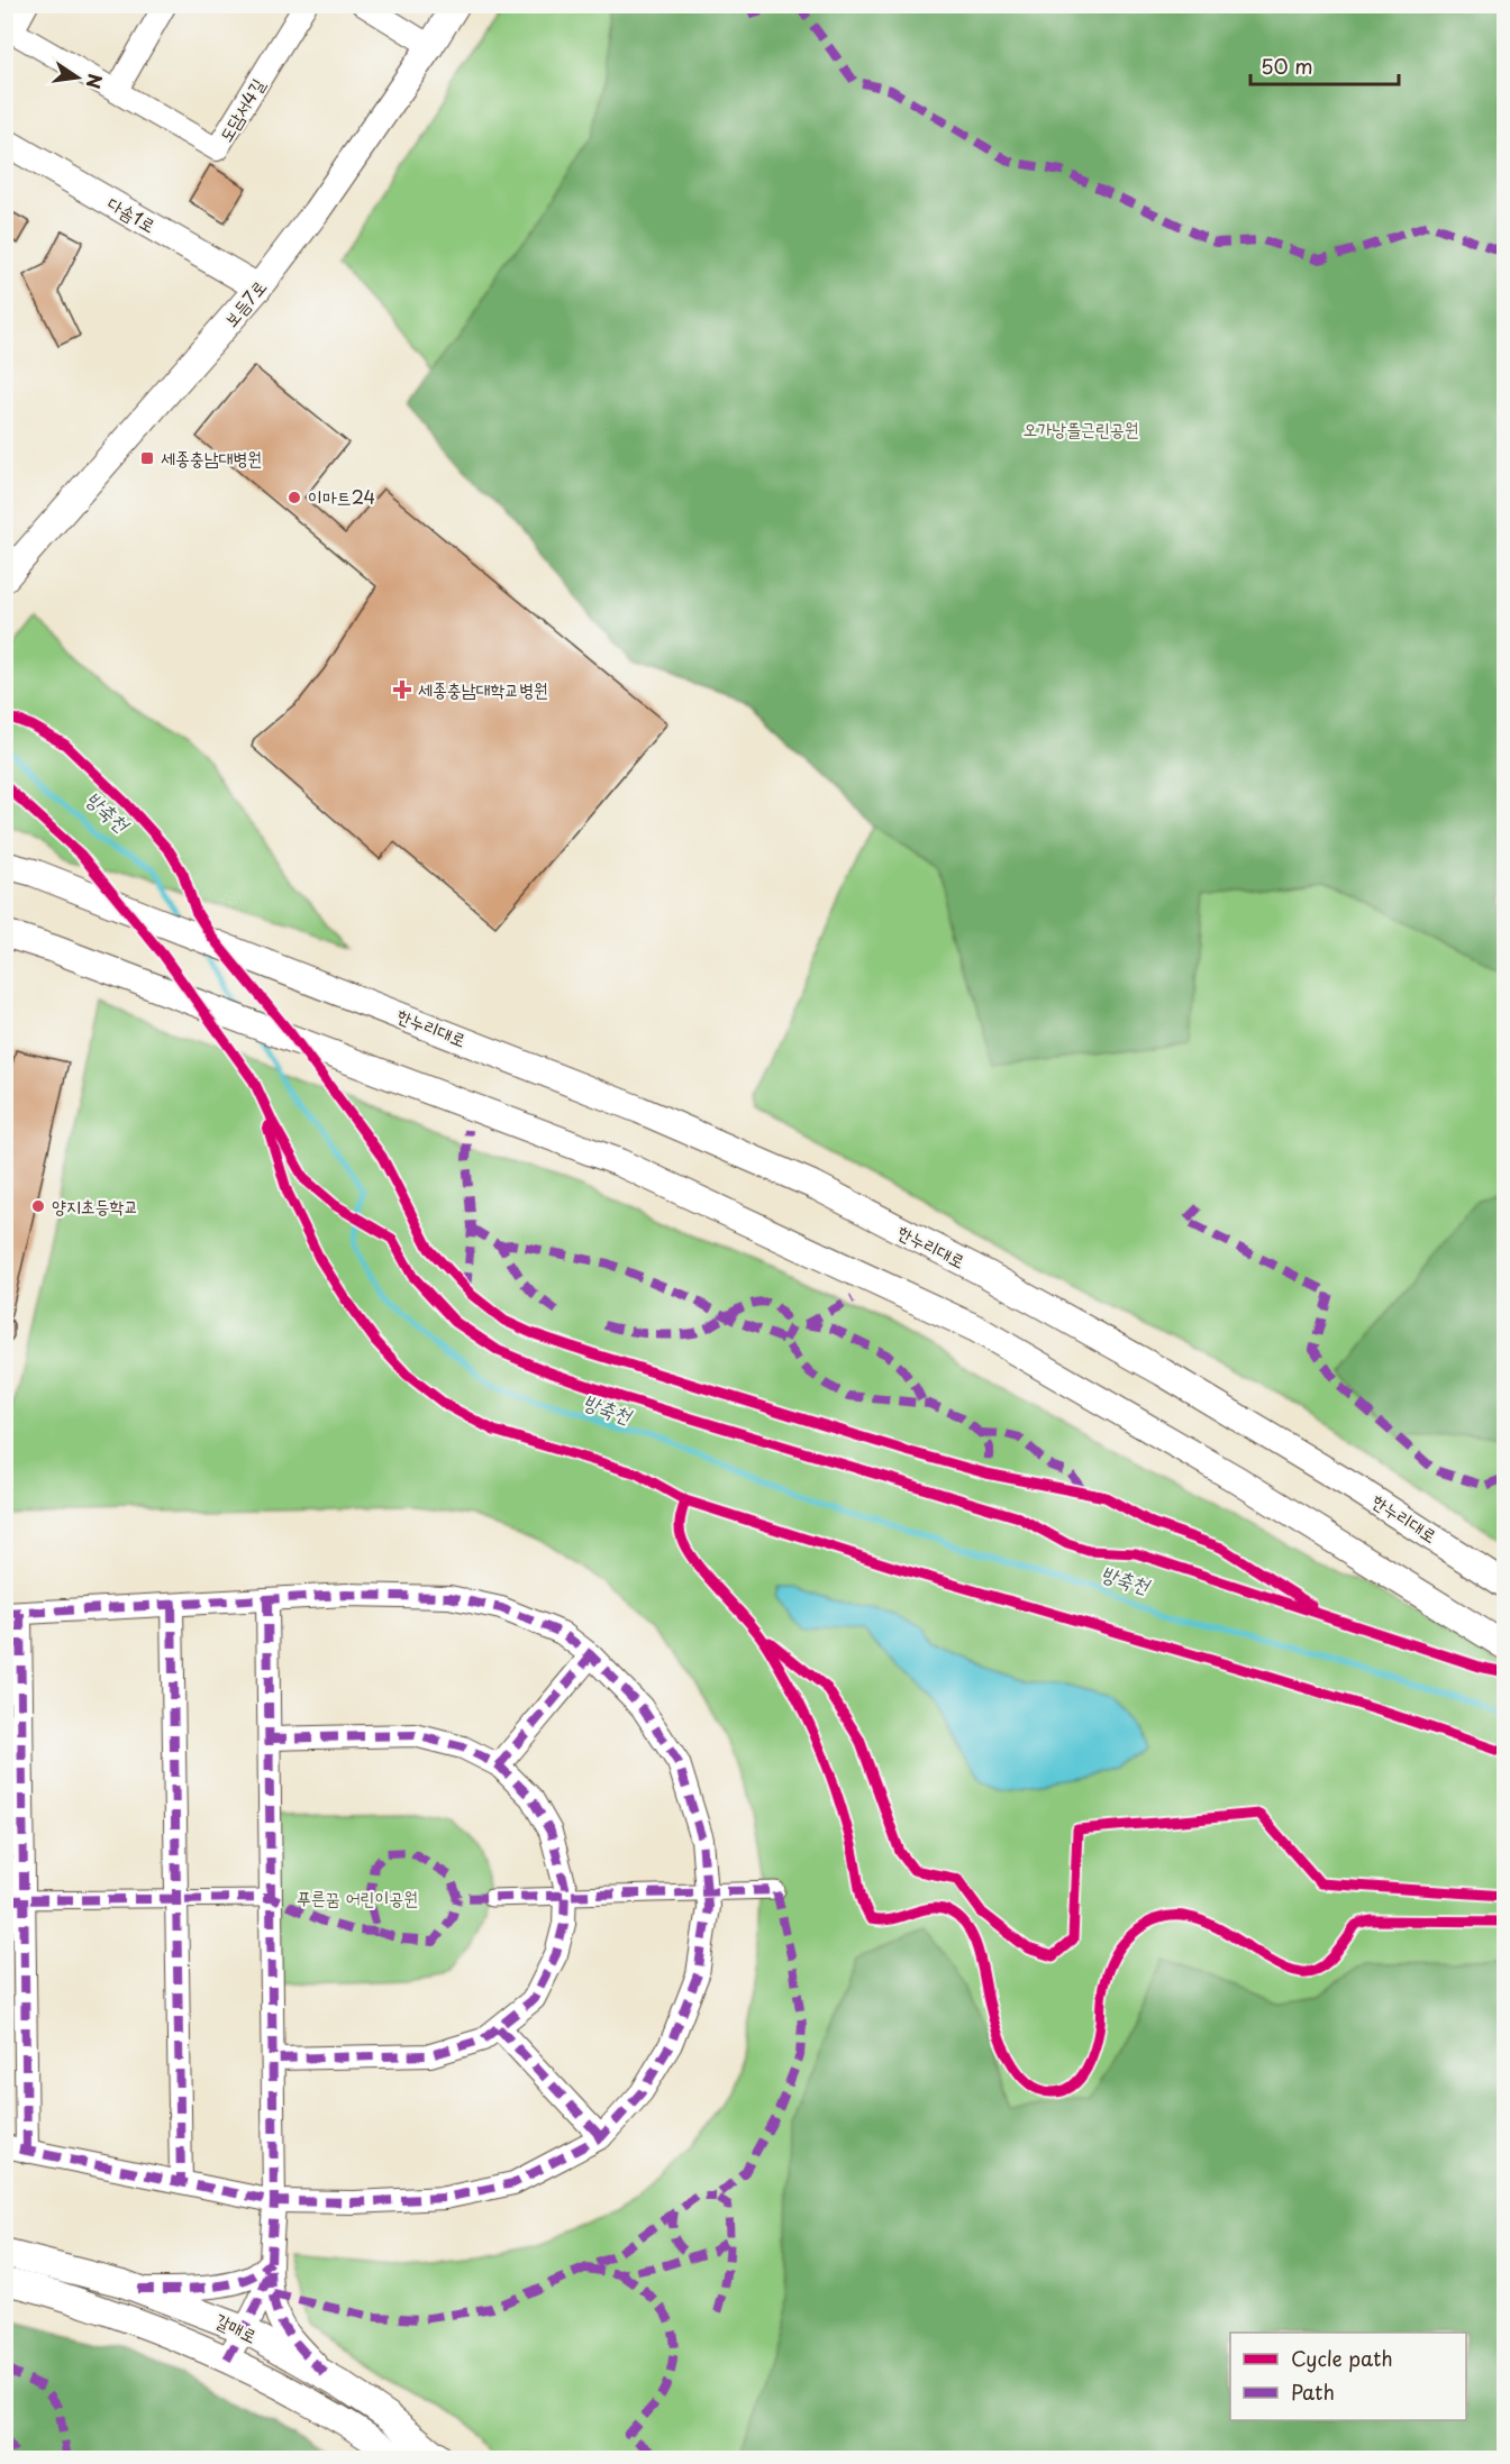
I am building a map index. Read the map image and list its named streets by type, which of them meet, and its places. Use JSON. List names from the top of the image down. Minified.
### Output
{"streets":{"street":["도담서4길","다솜1로","보듬7로","한누리대로","갈매로"]},"crossings":[["다솜1로","보듬7로"]],"water":["방축천"],"parks":["오가낭뜰근린공원","푸른꿈 어린이공원"],"places":{"transit":["세종충남대병원"],"other":["이마트24","양지초등학교"],"health":["세종충남대학교병원"]},"legend":["Cycle path","Path"],"scale_bar":"50 m","north":"right"}
